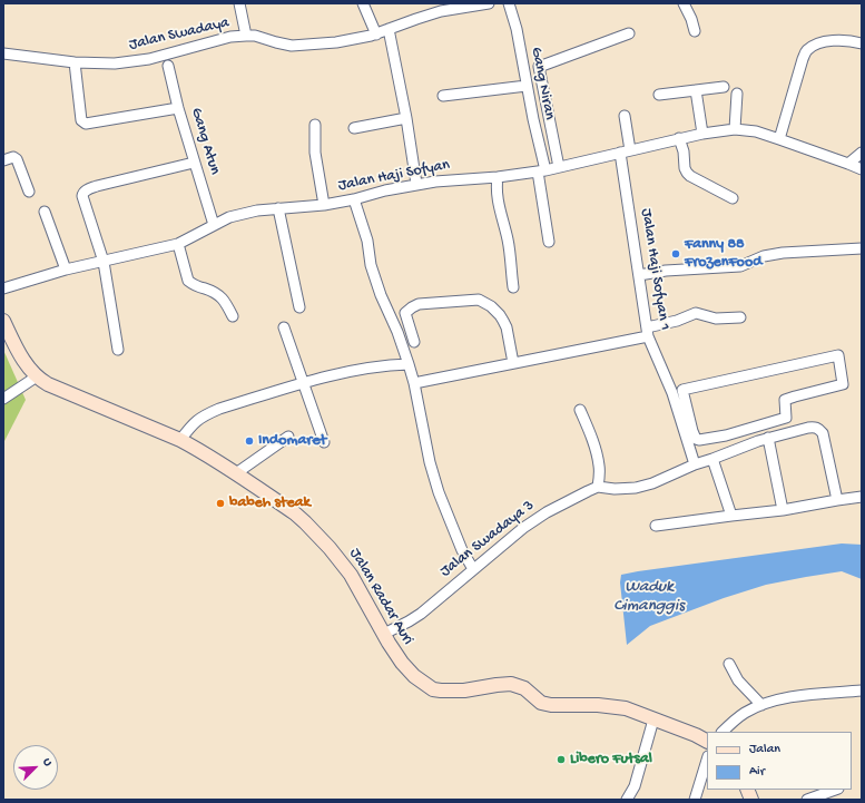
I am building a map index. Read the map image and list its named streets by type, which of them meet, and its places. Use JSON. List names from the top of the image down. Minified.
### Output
{"streets":{"main road":["Jalan Radar Auri"],"street":["Jalan Swadaya","Gang Niran","Gang Atun","Jalan Haji Sofyan","Jalan Haji Sofyan 1","Jalan Swadaya 3"]},"crossings":[["Gang Niran","Jalan Haji Sofyan"],["Gang Atun","Jalan Haji Sofyan"],["Jalan Haji Sofyan","Jalan Haji Sofyan 1"],["Jalan Swadaya 3","Jalan Radar Auri"]],"water":["Waduk Cimanggis"],"places":["Fanny 88 FrozenFood","Indomaret","babeh steak","Libero Futsal"],"legend":["Jalan","Air"],"north":"top right"}
